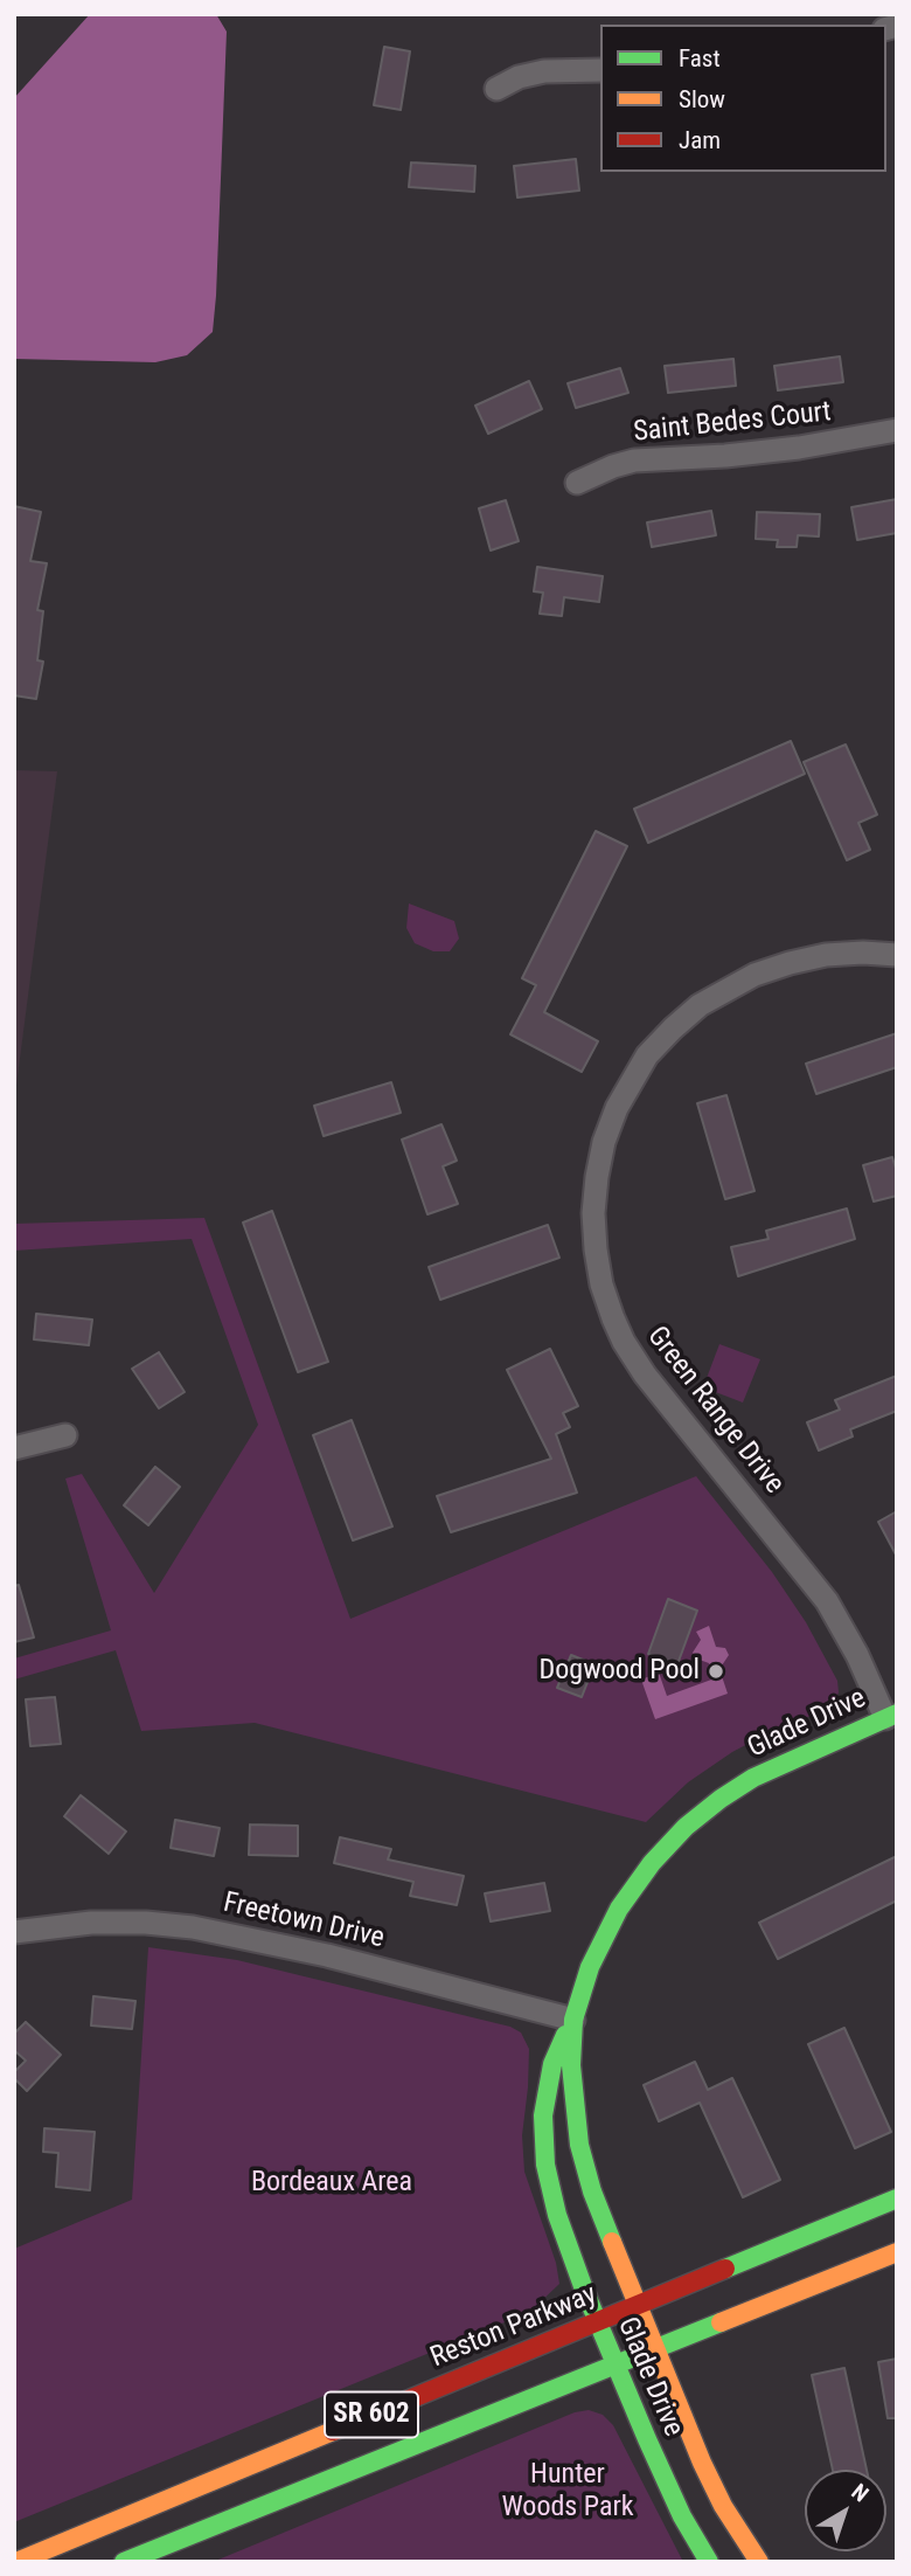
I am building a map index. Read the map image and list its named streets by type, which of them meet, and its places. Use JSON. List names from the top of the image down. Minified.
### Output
{"streets":{"main road":["Glade Drive","Reston Parkway","SR 602"],"street":["Saint Bedes Court","Green Range Drive","Freetown Drive"]},"crossings":[["Green Range Drive","Glade Drive"],["Glade Drive","Freetown Drive"],["Glade Drive","Reston Parkway"],["Glade Drive","SR 602"]],"parks":["Bordeaux Area","Hunter Woods Park"],"places":["Dogwood Pool"],"legend":["Fast","Slow","Jam"],"north":"top right"}
